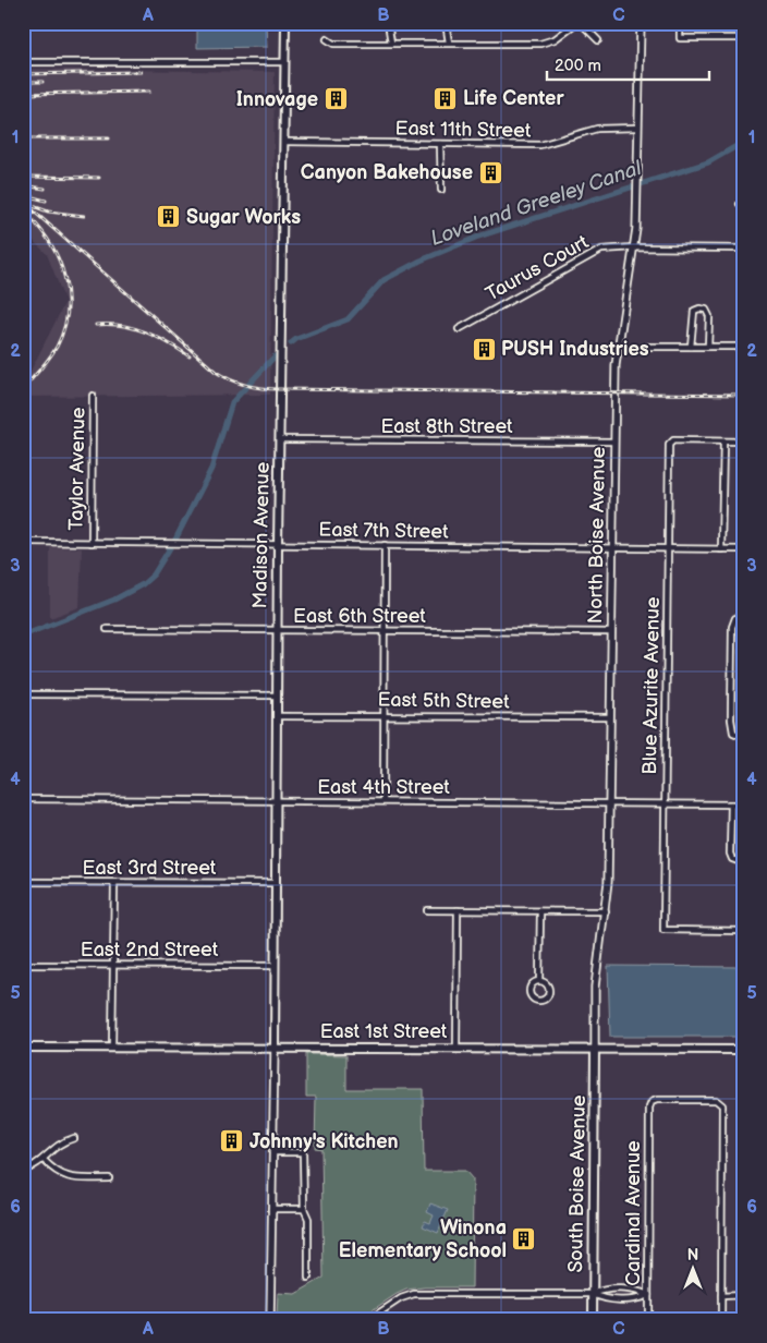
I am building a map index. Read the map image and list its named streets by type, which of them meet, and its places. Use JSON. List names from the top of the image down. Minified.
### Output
{"streets":{"main road":["Madison Avenue","East 1st Street","South Boise Avenue"],"street":["East 11th Street","Taurus Court","East 8th Street","Taylor Avenue","East 7th Street","North Boise Avenue","East 6th Street","Blue Azurite Avenue","East 5th Street","East 4th Street","East 3rd Street","East 2nd Street","Cardinal Avenue"]},"crossings":[["East 11th Street","Madison Avenue"],["East 11th Street","North Boise Avenue"],["Taurus Court","North Boise Avenue"],["East 8th Street","Madison Avenue"],["East 8th Street","North Boise Avenue"],["Taylor Avenue","East 7th Street"],["East 7th Street","Madison Avenue"],["East 7th Street","North Boise Avenue"],["East 7th Street","Blue Azurite Avenue"],["Madison Avenue","East 6th Street"],["Madison Avenue","East 5th Street"],["Madison Avenue","East 4th Street"],["Madison Avenue","East 3rd Street"],["Madison Avenue","East 2nd Street"],["Madison Avenue","East 1st Street"],["North Boise Avenue","East 6th Street"],["North Boise Avenue","East 5th Street"],["North Boise Avenue","East 4th Street"],["North Boise Avenue","East 1st Street"],["North Boise Avenue","South Boise Avenue"],["Blue Azurite Avenue","East 4th Street"],["East 1st Street","South Boise Avenue"]],"water":["Loveland Greeley Canal"],"places":{"building":["Life Center","Innovage","Canyon Bakehouse","Sugar Works","PUSH Industries","Johnny's Kitchen","Winona Elementary School"]},"scale_bar":"200 m","north":"top","grid":{"columns":["A","B","C"],"rows":["1","2","3","4","5","6"]}}
